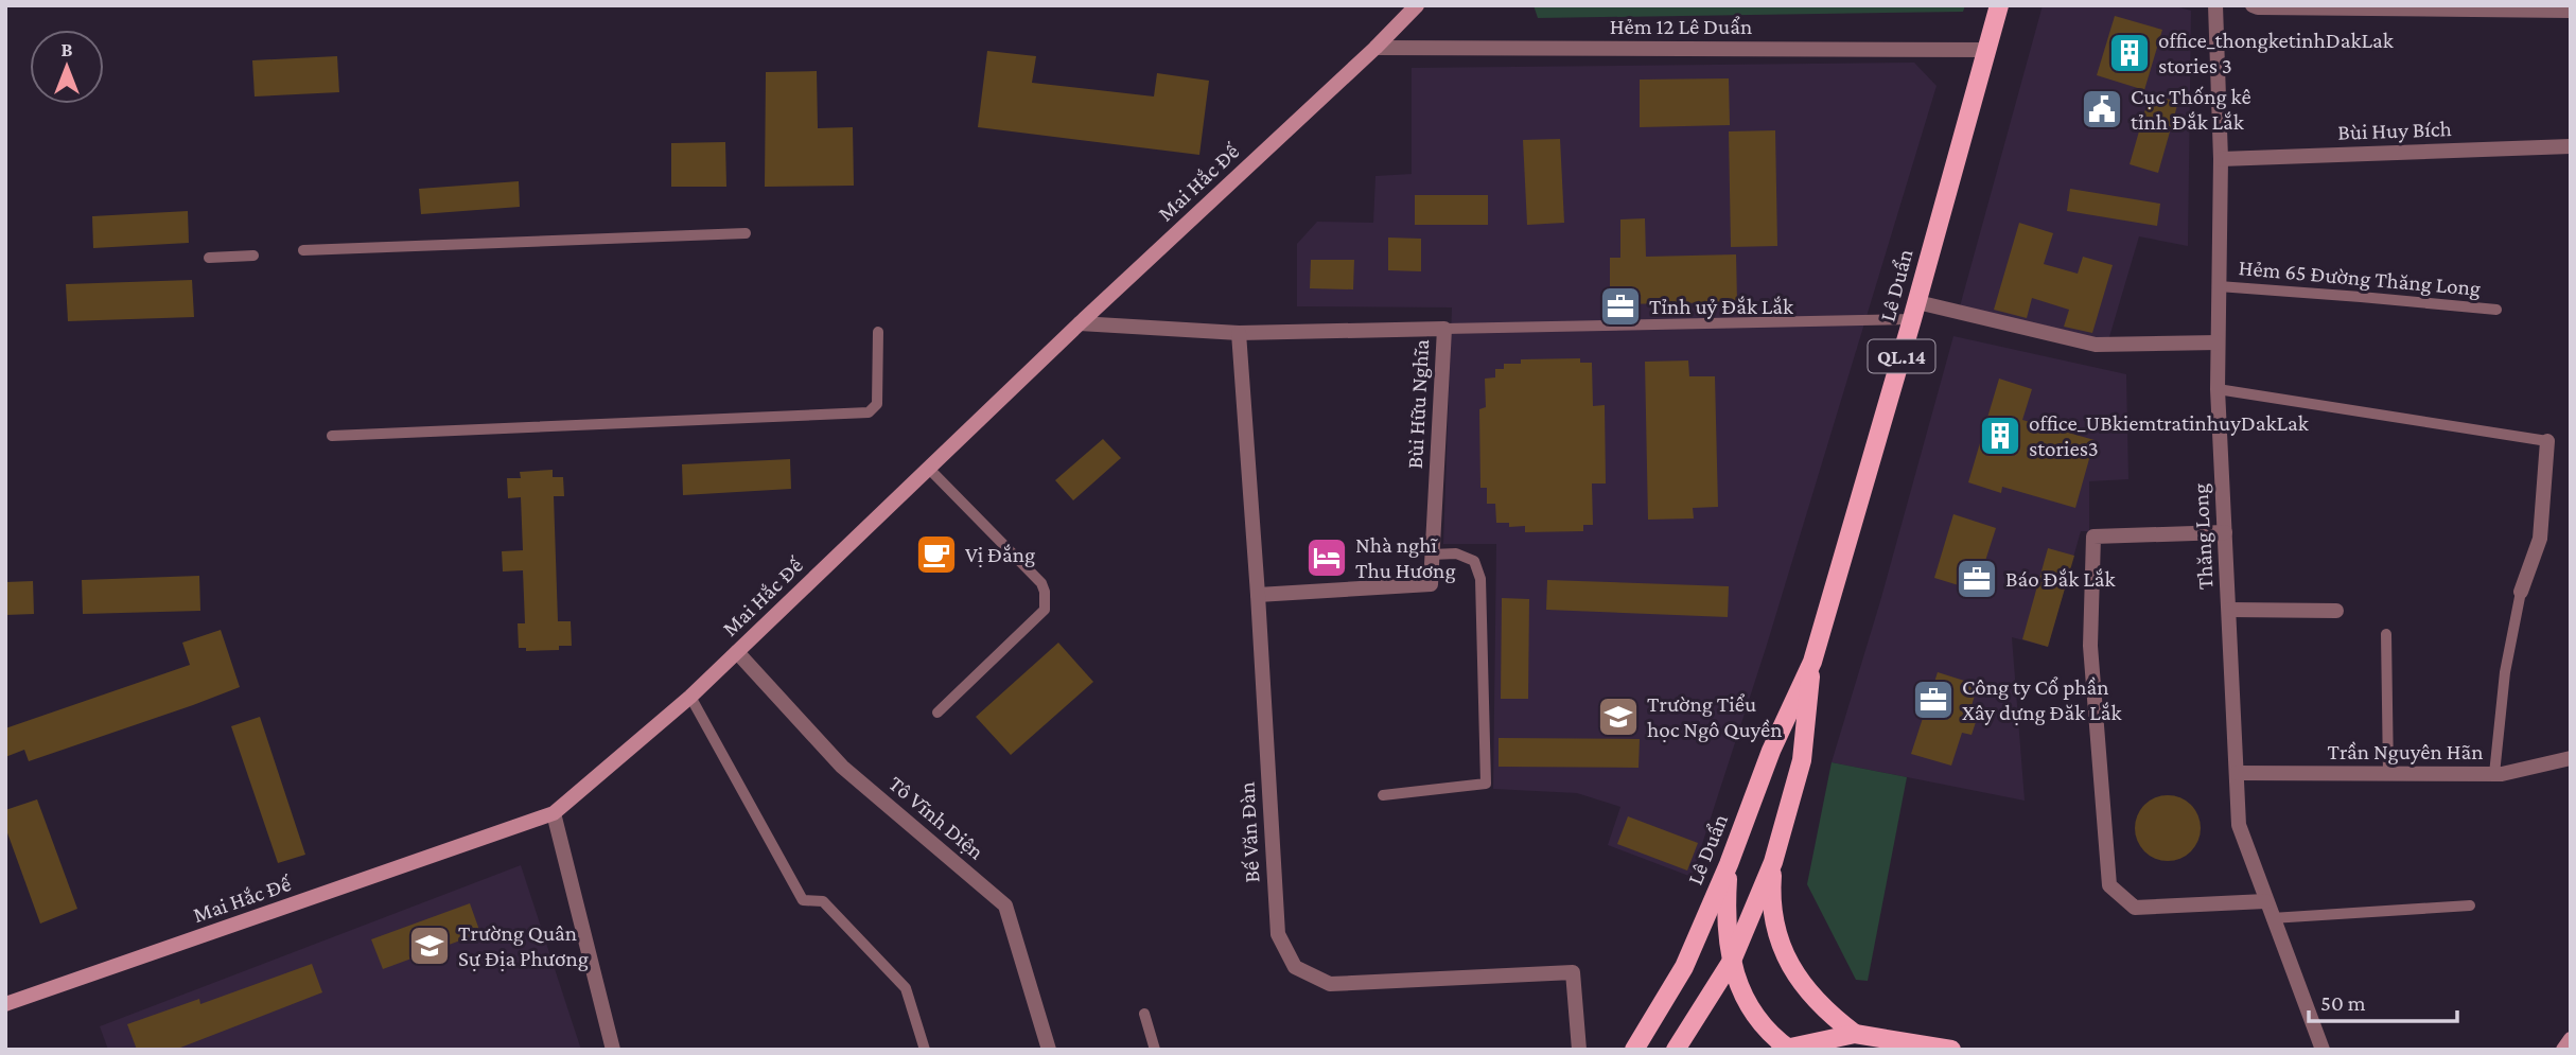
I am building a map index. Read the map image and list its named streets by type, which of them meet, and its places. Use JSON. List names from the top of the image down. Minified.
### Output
{"streets":{"main road":["Lê Duẩn","QL.14"],"street":["Hẻm 12 Lê Duẩn","Bùi Huy Bích","Mai Hắc Đế","Bùi Hữu Nghĩa","Thăng Long","Trần Nguyên Hãn","Tô Vĩnh Diện","Bế Văn Đàn"],"lane":["Hẻm 65 Đường Thăng Long"]},"crossings":[["Hẻm 12 Lê Duẩn","Mai Hắc Đế"],["Hẻm 12 Lê Duẩn","Lê Duẩn"],["Bùi Huy Bích","Thăng Long"],["Mai Hắc Đế","Bùi Hữu Nghĩa"],["Mai Hắc Đế","Tô Vĩnh Diện"],["Hẻm 65 Đường Thăng Long","Thăng Long"],["Bùi Hữu Nghĩa","Bế Văn Đàn"],["Thăng Long","Trần Nguyên Hãn"]],"places":{"building":["office_thongketinhDakLak stories 3","office_UBkiemtratinhuyDakLak stories3"],"public building":["Cục Thống kê tỉnh Đắk Lắk"],"office":["Tỉnh uỷ Đắk Lắk","Báo Đắk Lắk","Công ty Cổ phần Xây dựng Đăk Lắk"],"cafe":["Vị Đắng"],"hotel":["Nhà nghĩ Thu Hương"],"school or university":["Trường Tiểu học Ngô Quyền","Trường Quân Sự Địa Phương"]},"scale_bar":"50 m","north":"top"}
